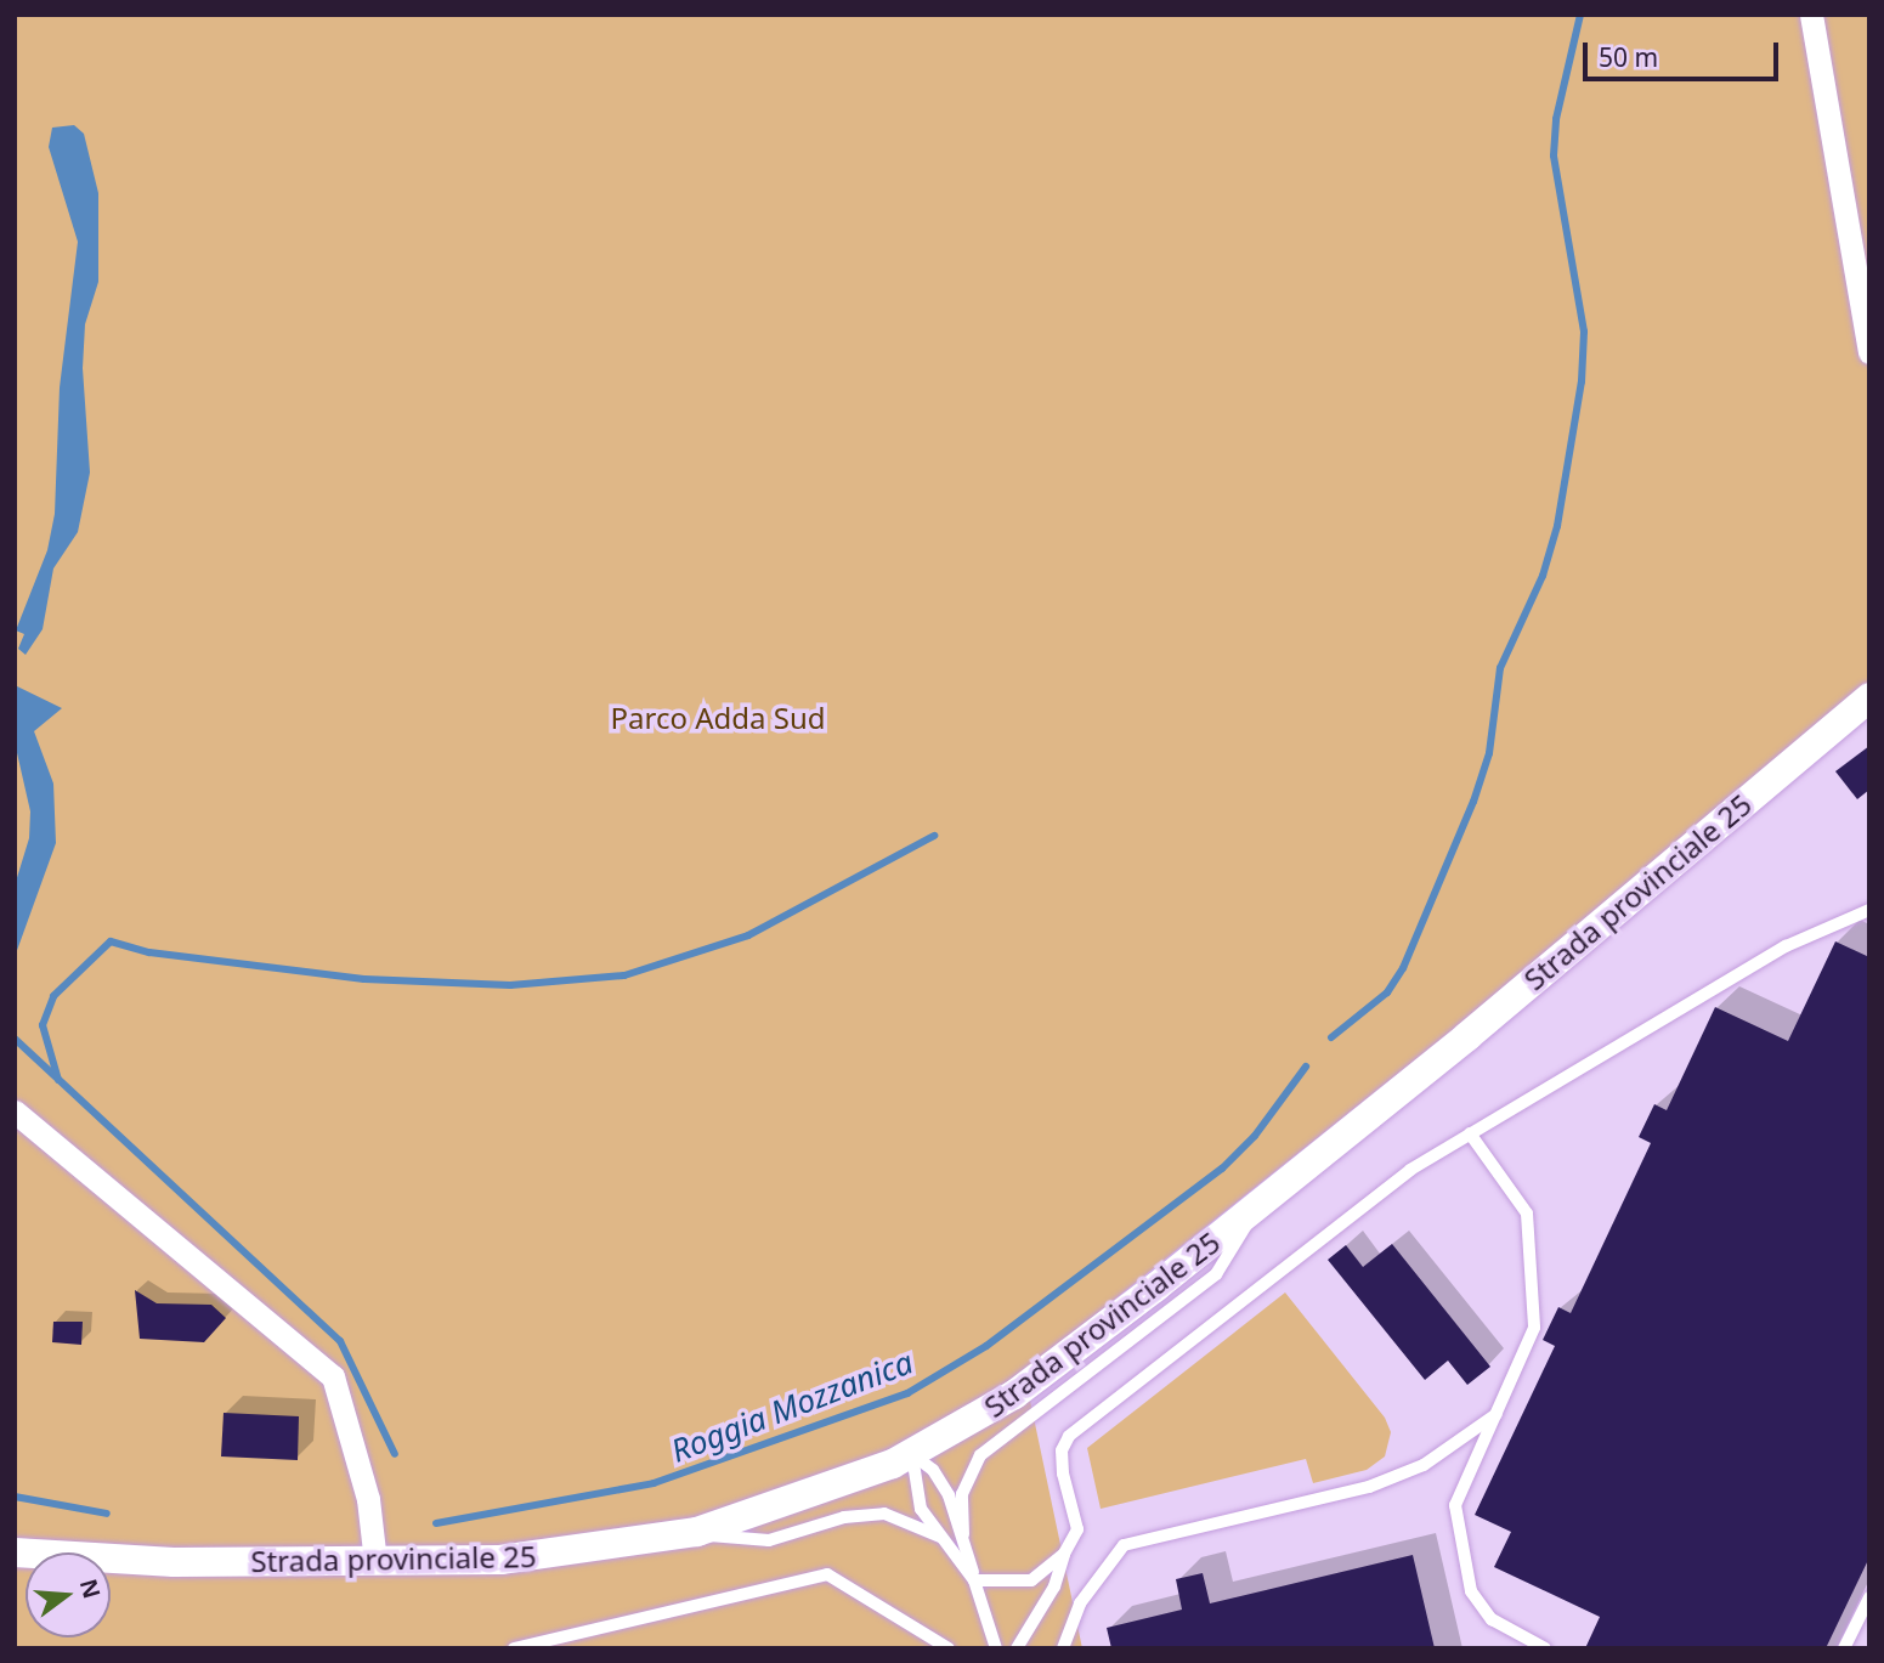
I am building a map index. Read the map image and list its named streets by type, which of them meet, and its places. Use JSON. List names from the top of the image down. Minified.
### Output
{"streets":{"street":["Strada provinciale 25"]},"water":["Roggia Mozzanica"],"parks":["Parco Adda Sud"],"scale_bar":"50 m","north":"right"}
